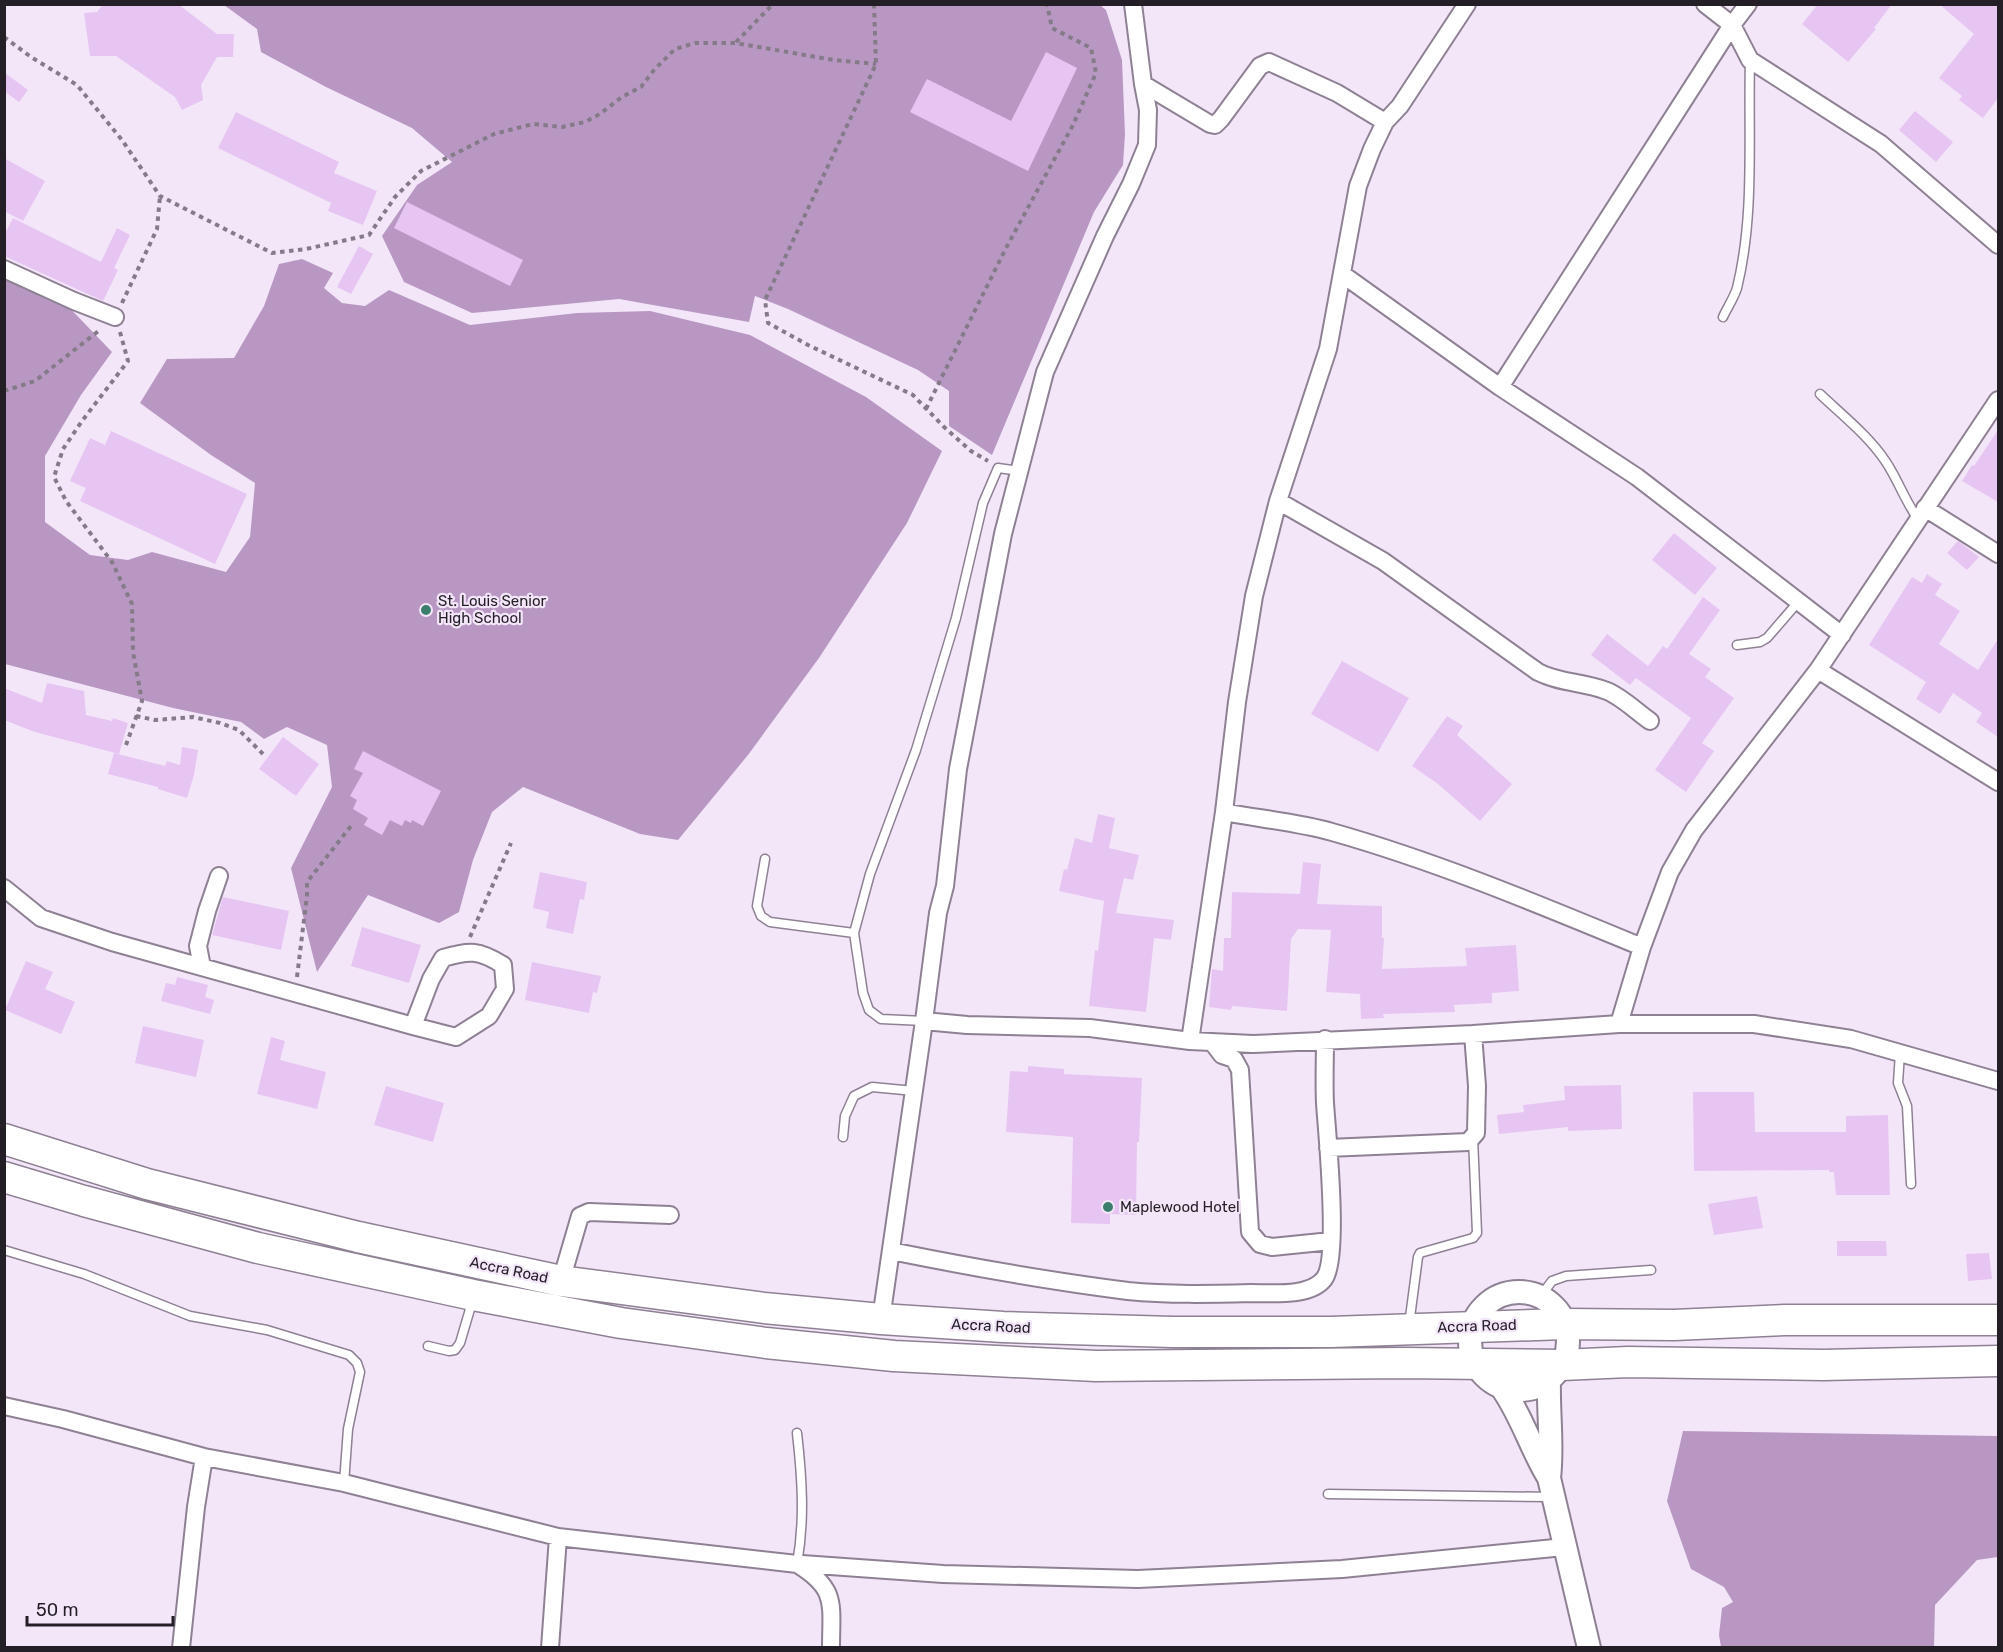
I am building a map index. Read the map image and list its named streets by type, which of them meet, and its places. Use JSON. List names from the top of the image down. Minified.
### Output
{"streets":{"highway":["Accra Road"]},"places":["St. Louis Senior High School","Maplewood Hotel"],"scale_bar":"50 m"}
